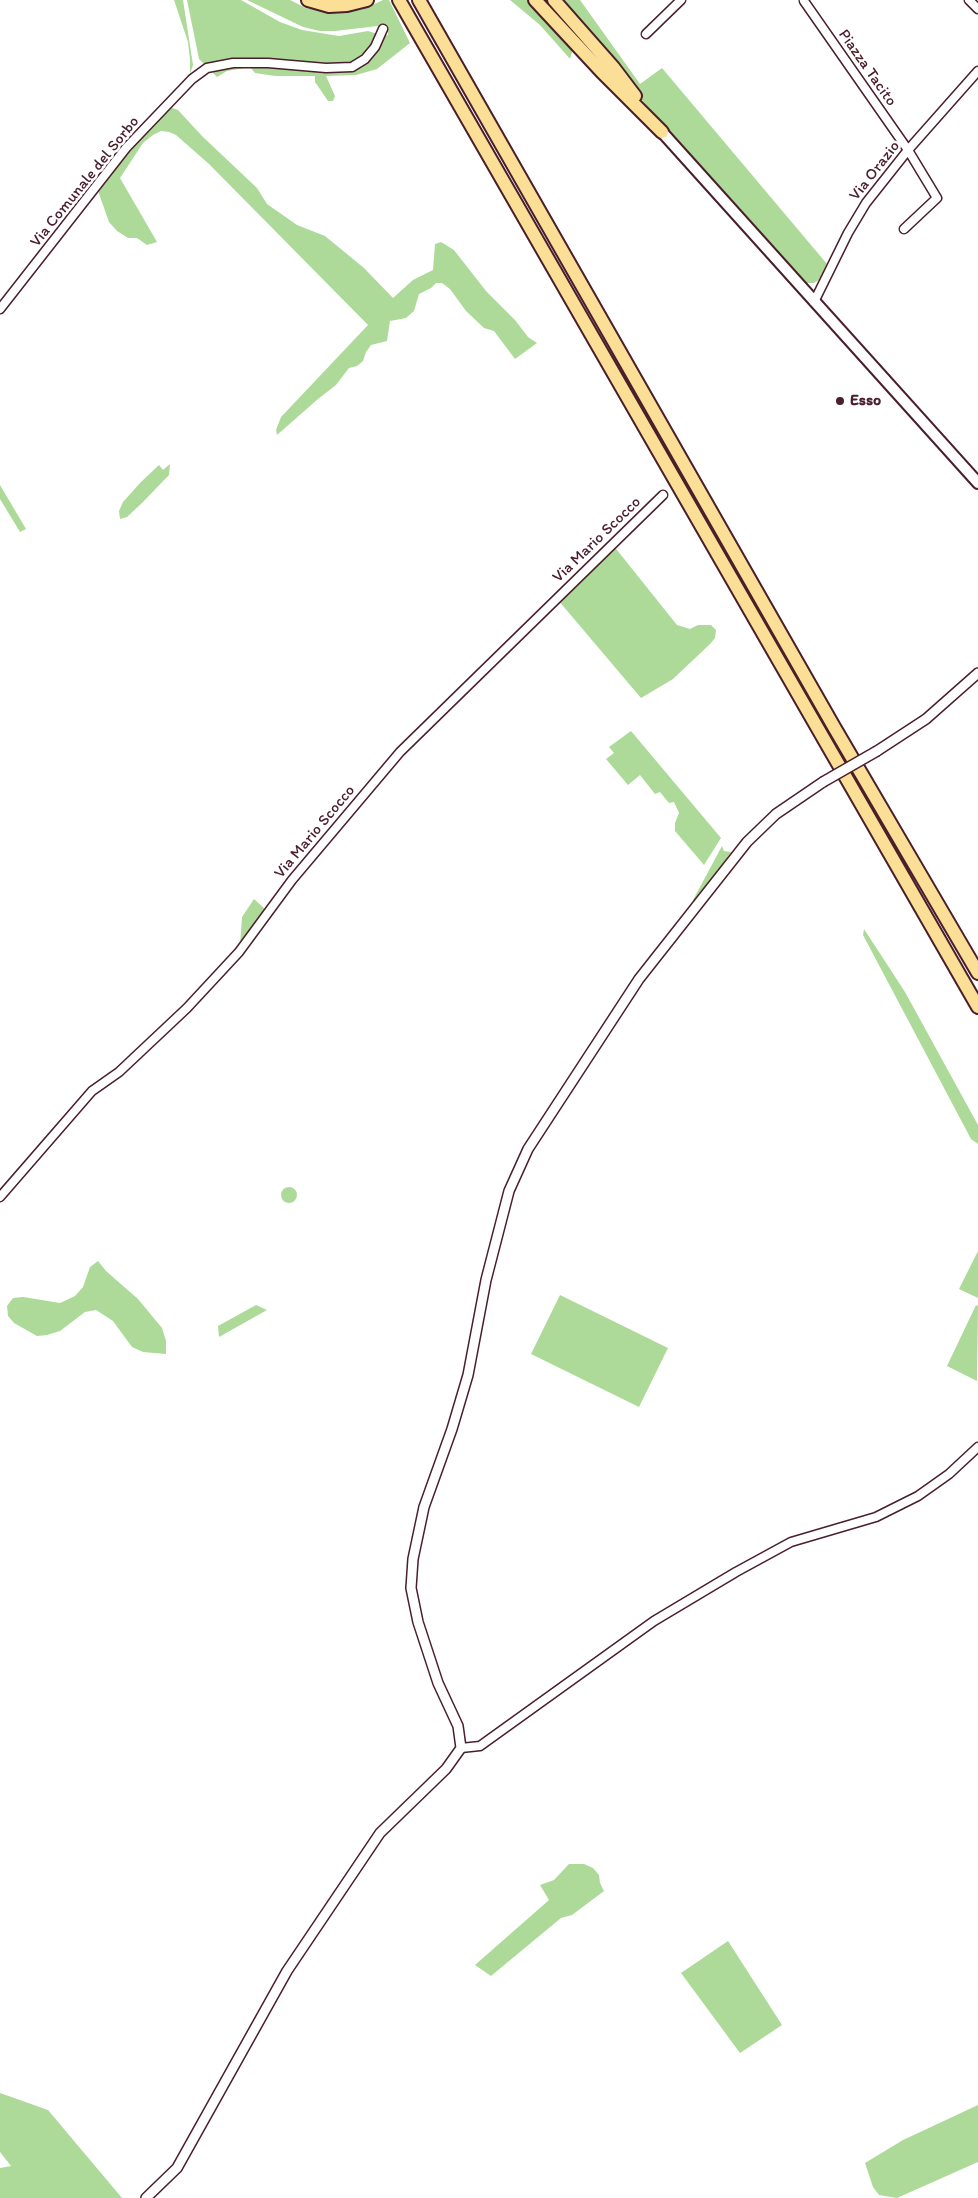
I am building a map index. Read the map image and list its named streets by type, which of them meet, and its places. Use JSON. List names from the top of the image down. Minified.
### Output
{"streets":{"street":["Piazza Tacito","Via Orazio","Via Comunale del Sorbo","Via Mario Scocco"]},"crossings":[["Piazza Tacito","Via Orazio"]],"places":["Esso"]}
